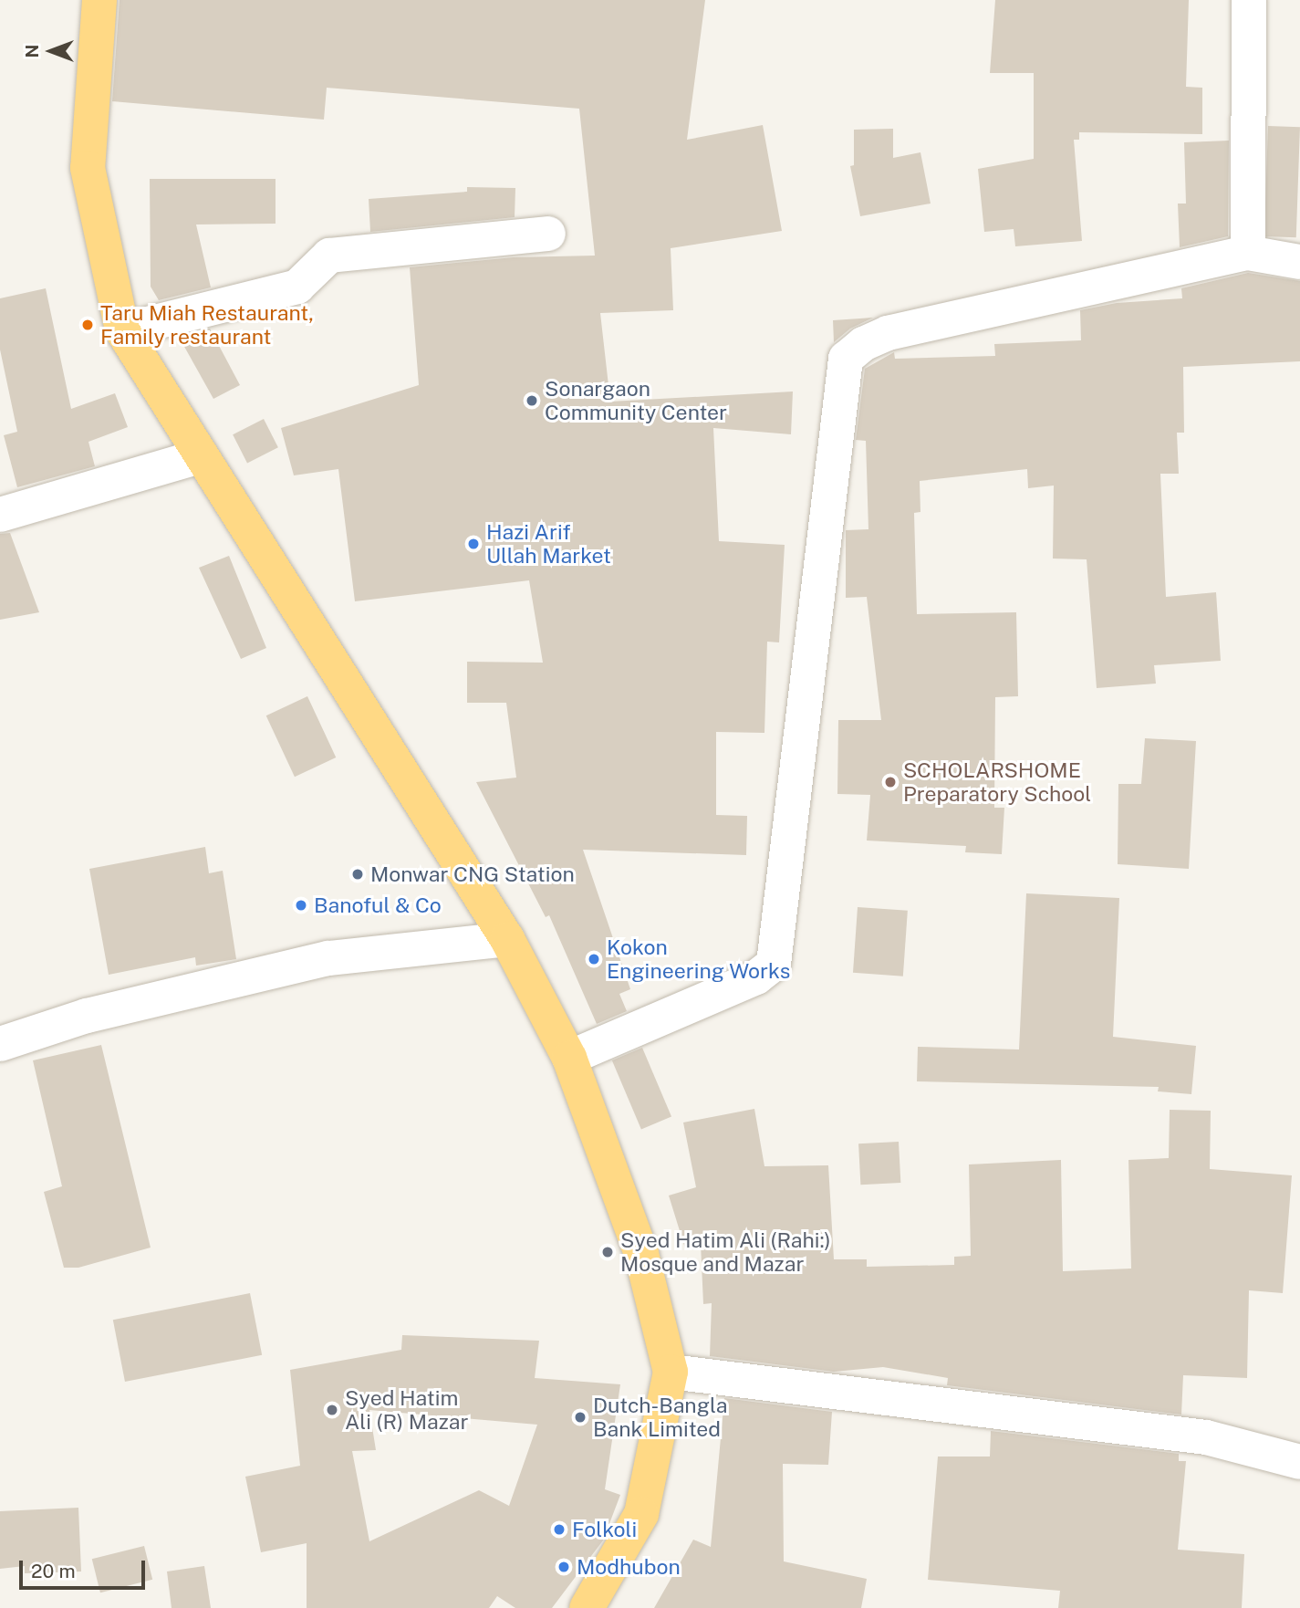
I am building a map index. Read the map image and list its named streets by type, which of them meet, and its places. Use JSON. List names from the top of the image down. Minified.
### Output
{"places":["Taru Miah Restaurant, Family restaurant","Sonargaon Community Center","Hazi Arif Ullah Market","SCHOLARSHOME Preparatory School","Monwar CNG Station","Banoful & Co","Kokon Engineering Works","Syed Hatim Ali (Rahi:) Mosque and Mazar","Syed Hatim Ali (R) Mazar","Dutch-Bangla Bank Limited","Folkoli","Modhubon"],"scale_bar":"20 m","north":"left"}
